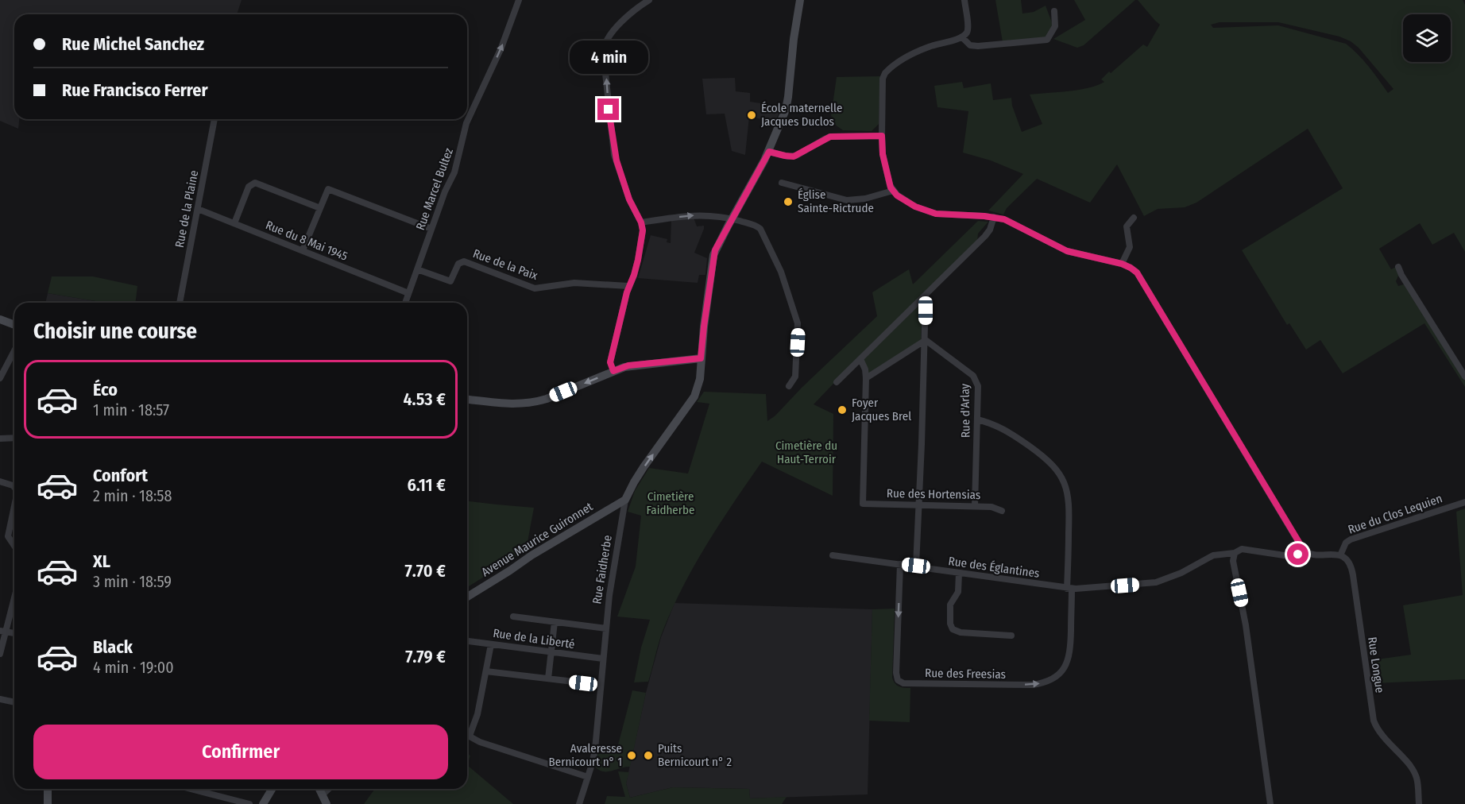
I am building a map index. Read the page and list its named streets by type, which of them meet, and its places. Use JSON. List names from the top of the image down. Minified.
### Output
{"streets":{"street":["Rue Marcel Bultez","Rue de la Plaine","Rue du 8 Mai 1945","Rue de la Paix","Rue d'Arlay","Rue des Hortensias","Rue du Clos Lequien","Avenue Maurice Guironnet","Rue des Églantines","Rue Faidherbe","Rue de la Liberté","Rue Longue","Rue des Freesias"]},"crossings":[["Rue Marcel Bultez","Rue du 8 Mai 1945"],["Rue Marcel Bultez","Rue de la Paix"],["Rue de la Plaine","Rue du 8 Mai 1945"],["Rue d'Arlay","Rue des Hortensias"],["Rue du Clos Lequien","Rue Longue"],["Avenue Maurice Guironnet","Rue Faidherbe"],["Rue des Églantines","Rue des Freesias"],["Rue Faidherbe","Rue de la Liberté"]],"one_way":["Rue Marcel Bultez"],"parks":["Cimetière du Haut-Terroir","Cimetière Faidherbe"],"places":["École maternelle Jacques Duclos","Église Sainte-Rictrude","Foyer Jacques Brel","Avaleresse Bernicourt n° 1","Puits Bernicourt n° 2"],"page":{"banner":["Rue Michel Sanchez","Rue Francisco Ferrer"],"bubble":"4 min","heading":"Choisir une course","list":[{"name":"Éco","note":"1 min · 18:57","value":"4.53 €"},{"name":"Confort","note":"2 min · 18:58","value":"6.11 €"},{"name":"XL","note":"3 min · 18:59","value":"7.70 €"},{"name":"Black","note":"4 min · 19:00","value":"7.79 €"}],"buttons":"Confirmer"}}
